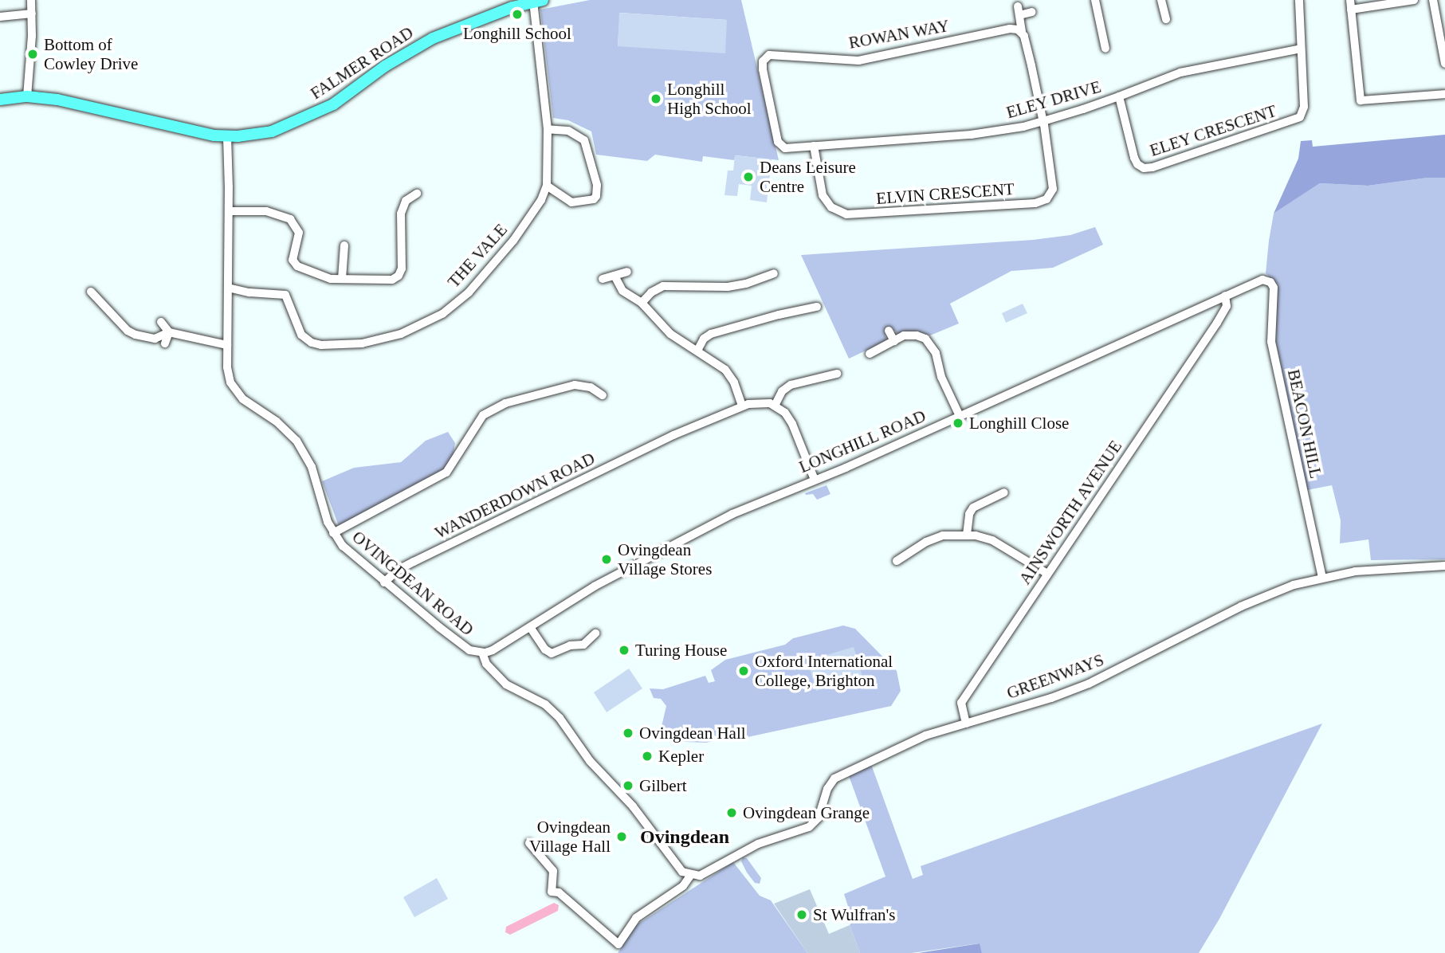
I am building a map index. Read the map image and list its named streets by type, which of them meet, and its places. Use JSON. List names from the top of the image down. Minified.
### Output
{"streets":{"main road":["FALMER ROAD"],"street":["ROWAN WAY","ELEY DRIVE","ELEY CRESCENT","ELVIN CRESCENT","THE VALE","BEACON HILL","LONGHILL ROAD","WANDERDOWN ROAD","AINSWORTH AVENUE","OVINGDEAN ROAD","GREENWAYS"]},"crossings":[["ROWAN WAY","ELEY DRIVE"],["FALMER ROAD","THE VALE"],["FALMER ROAD","OVINGDEAN ROAD"],["ELEY DRIVE","ELEY CRESCENT"],["ELEY DRIVE","ELVIN CRESCENT"],["THE VALE","OVINGDEAN ROAD"],["BEACON HILL","LONGHILL ROAD"],["BEACON HILL","GREENWAYS"],["LONGHILL ROAD","AINSWORTH AVENUE"],["LONGHILL ROAD","OVINGDEAN ROAD"],["WANDERDOWN ROAD","OVINGDEAN ROAD"],["AINSWORTH AVENUE","GREENWAYS"],["OVINGDEAN ROAD","GREENWAYS"]],"districts":["Ovingdean"],"places":["Longhill School","Bottom of Cowley Drive","Longhill High School","Deans Leisure Centre","Longhill Close","Ovingdean Village Stores","Turing House","Oxford International College, Brighton","Ovingdean Hall","Kepler","Gilbert","Ovingdean Grange","Ovingdean Village Hall","St Wulfran's"]}
